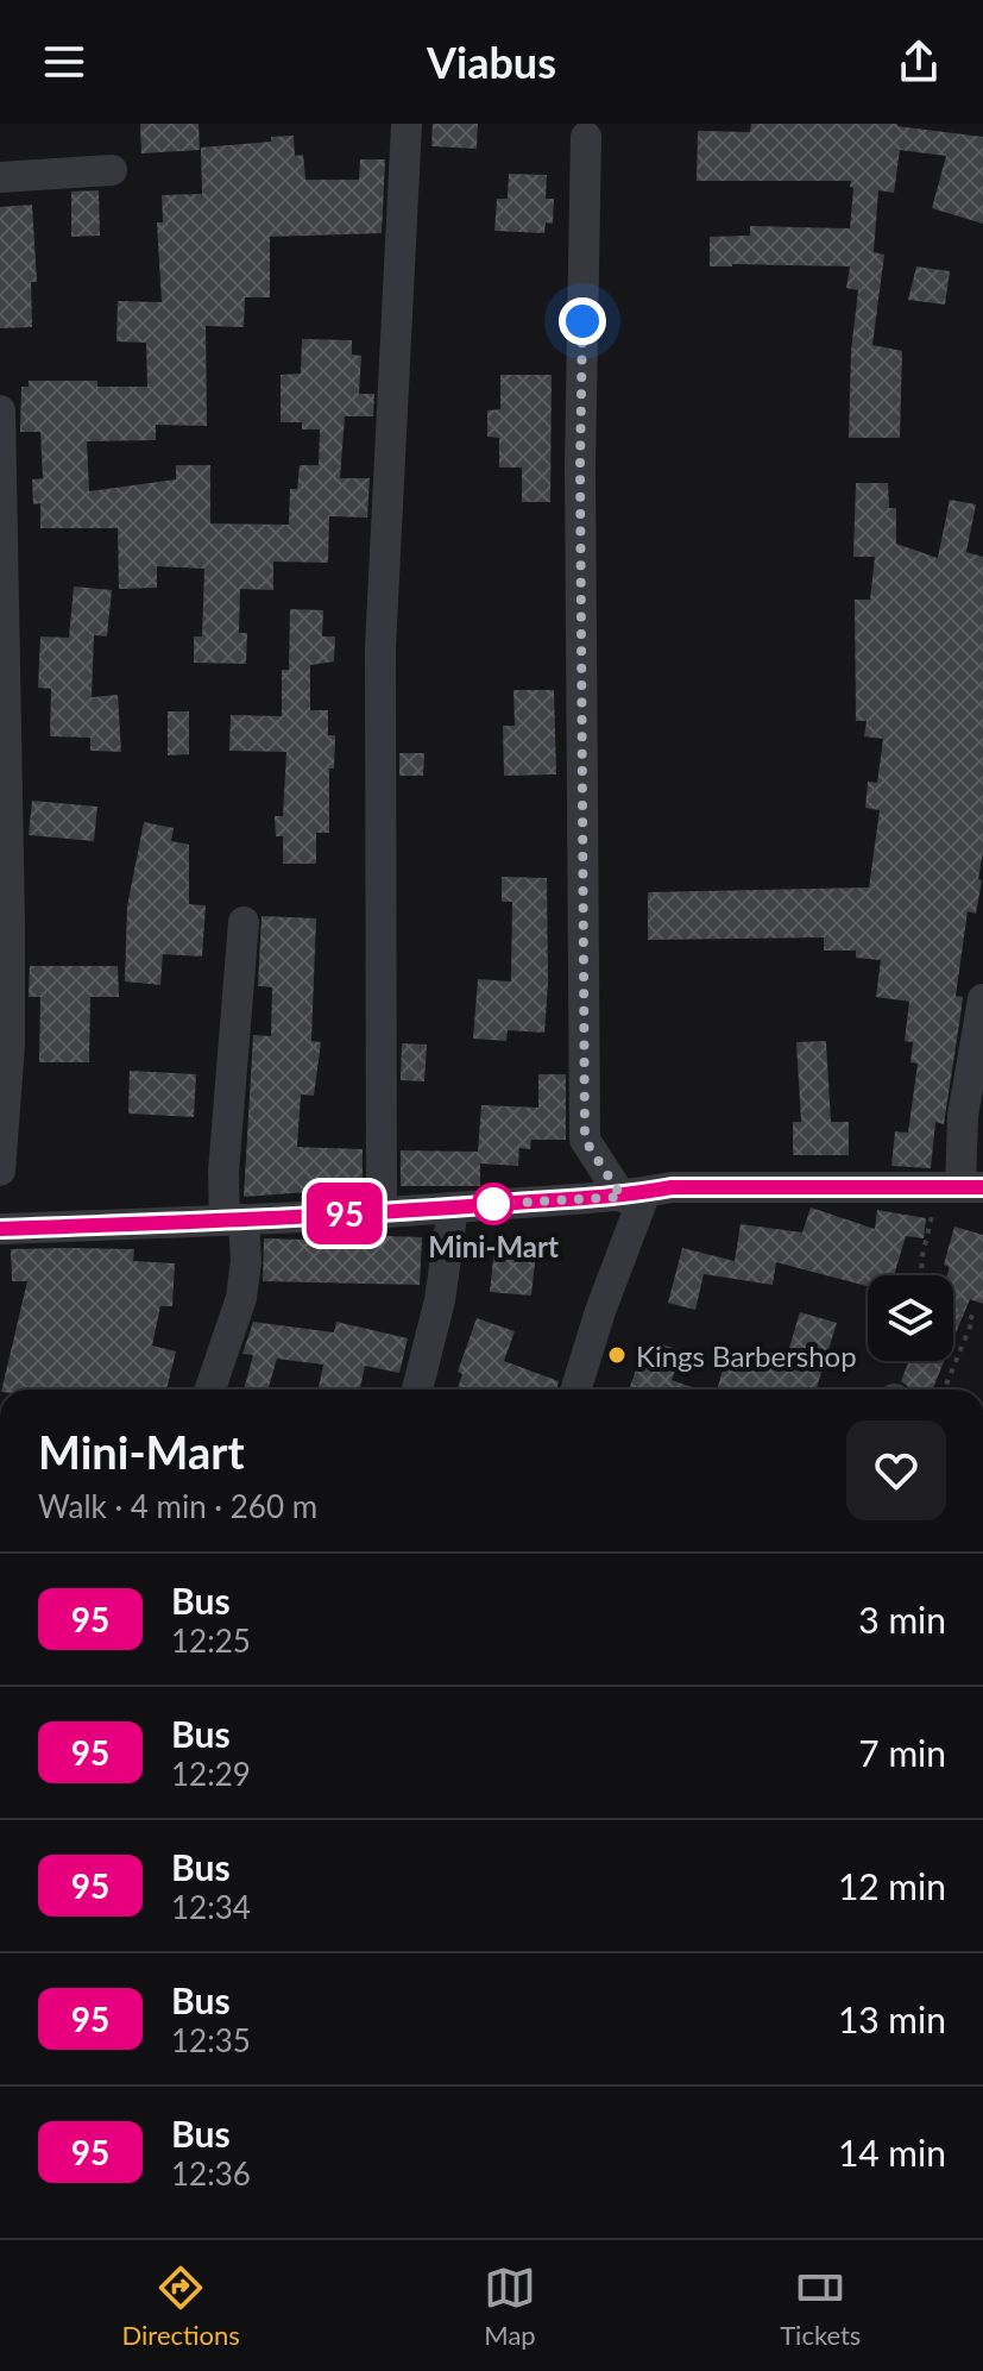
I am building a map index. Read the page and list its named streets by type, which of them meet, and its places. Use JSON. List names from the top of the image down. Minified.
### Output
{"places":["Mini-Mart","Kings Barbershop"],"lines":["bus line 95"],"page":{"header":"Viabus","on_map":"95","heading":["Mini-Mart","Walk · 4 min · 260 m"],"list":[{"mark":"95","name":"Bus","note":"12:25","value":"3 min"},{"mark":"95","name":"Bus","note":"12:29","value":"7 min"},{"mark":"95","name":"Bus","note":"12:34","value":"12 min"},{"mark":"95","name":"Bus","note":"12:35","value":"13 min"},{"mark":"95","name":"Bus","note":"12:36","value":"14 min"}],"tabs":["Directions","Map","Tickets"]}}
